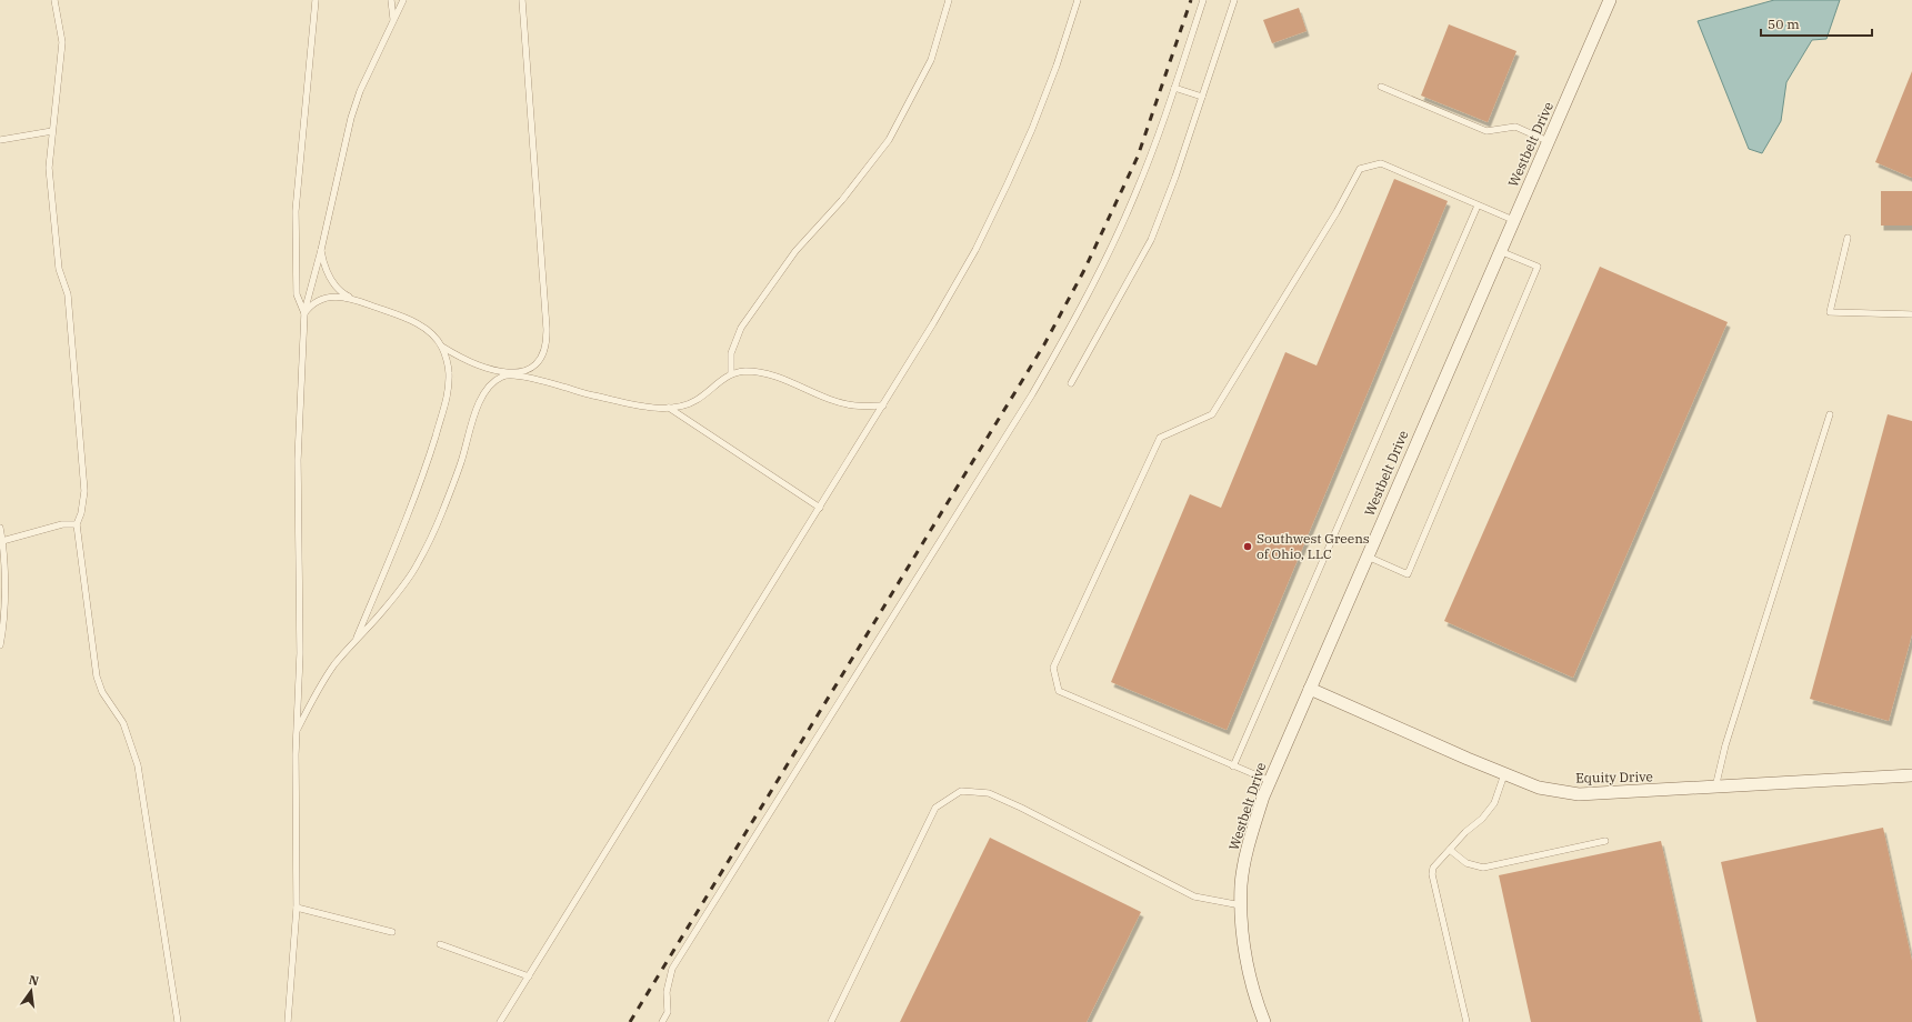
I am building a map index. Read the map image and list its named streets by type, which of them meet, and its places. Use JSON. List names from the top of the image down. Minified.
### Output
{"streets":{"street":["Westbelt Drive","Equity Drive"]},"crossings":[["Westbelt Drive","Equity Drive"]],"places":["Southwest Greens of Ohio, LLC"],"scale_bar":"50 m","north":"top"}
